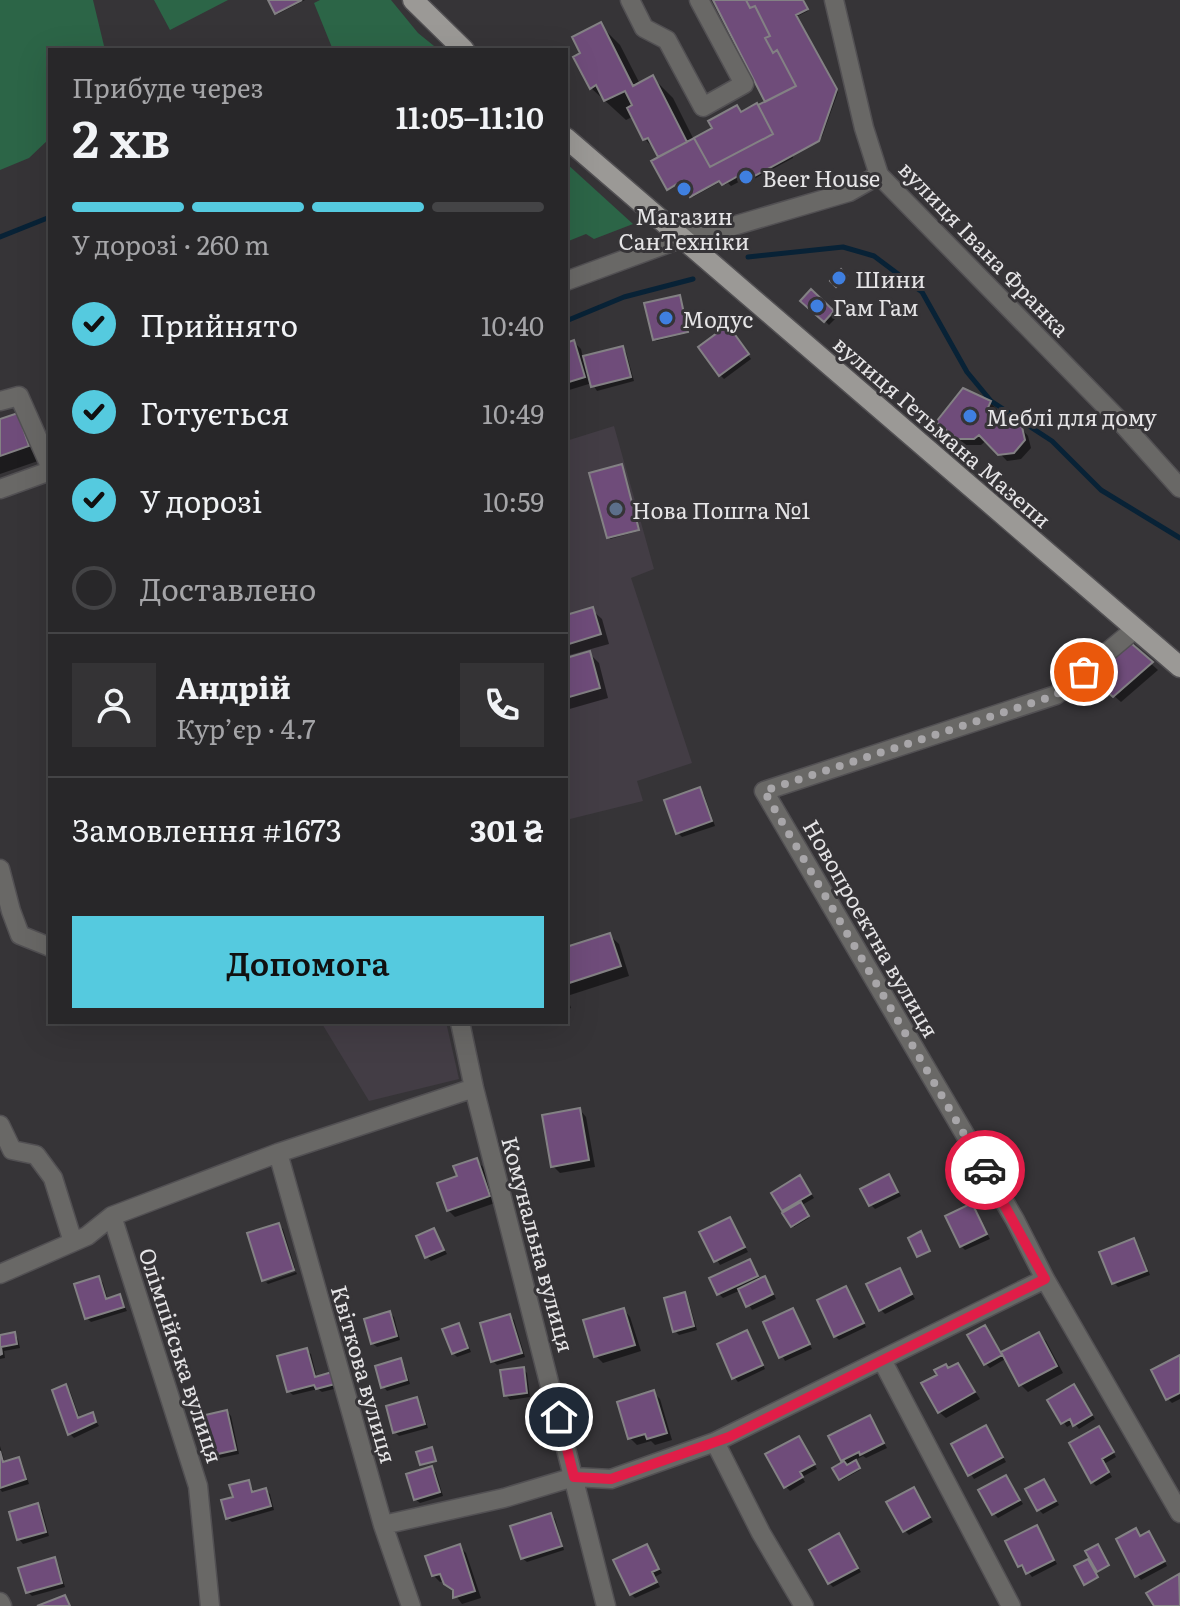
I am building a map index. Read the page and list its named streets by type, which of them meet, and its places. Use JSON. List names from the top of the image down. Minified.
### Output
{"streets":{"main road":["вулиця Гетьмана Мазепи"],"street":["вулиця Івана Франка","Новопроектна вулиця","Комунальна вулиця","Олімпійська вулиця","Квіткова вулиця"]},"crossings":[["вулиця Гетьмана Мазепи","Новопроектна вулиця"]],"places":["Beer House","Магазин СанТехніки","Шини","Гам Гам","Модус","Меблі для дому","Нова Пошта №1"],"page":{"heading":["2 хв","Прибуде через","11:05–11:10"],"panel":["Андрій","Кур’єр · 4.7","Замовлення #1673","301 ₴"],"bar":"У дорозі · 260 m","list":[["Прийнято","10:40"],["Готується","10:49"],["У дорозі","10:59"],"Доставлено"],"buttons":"Допомога"}}
